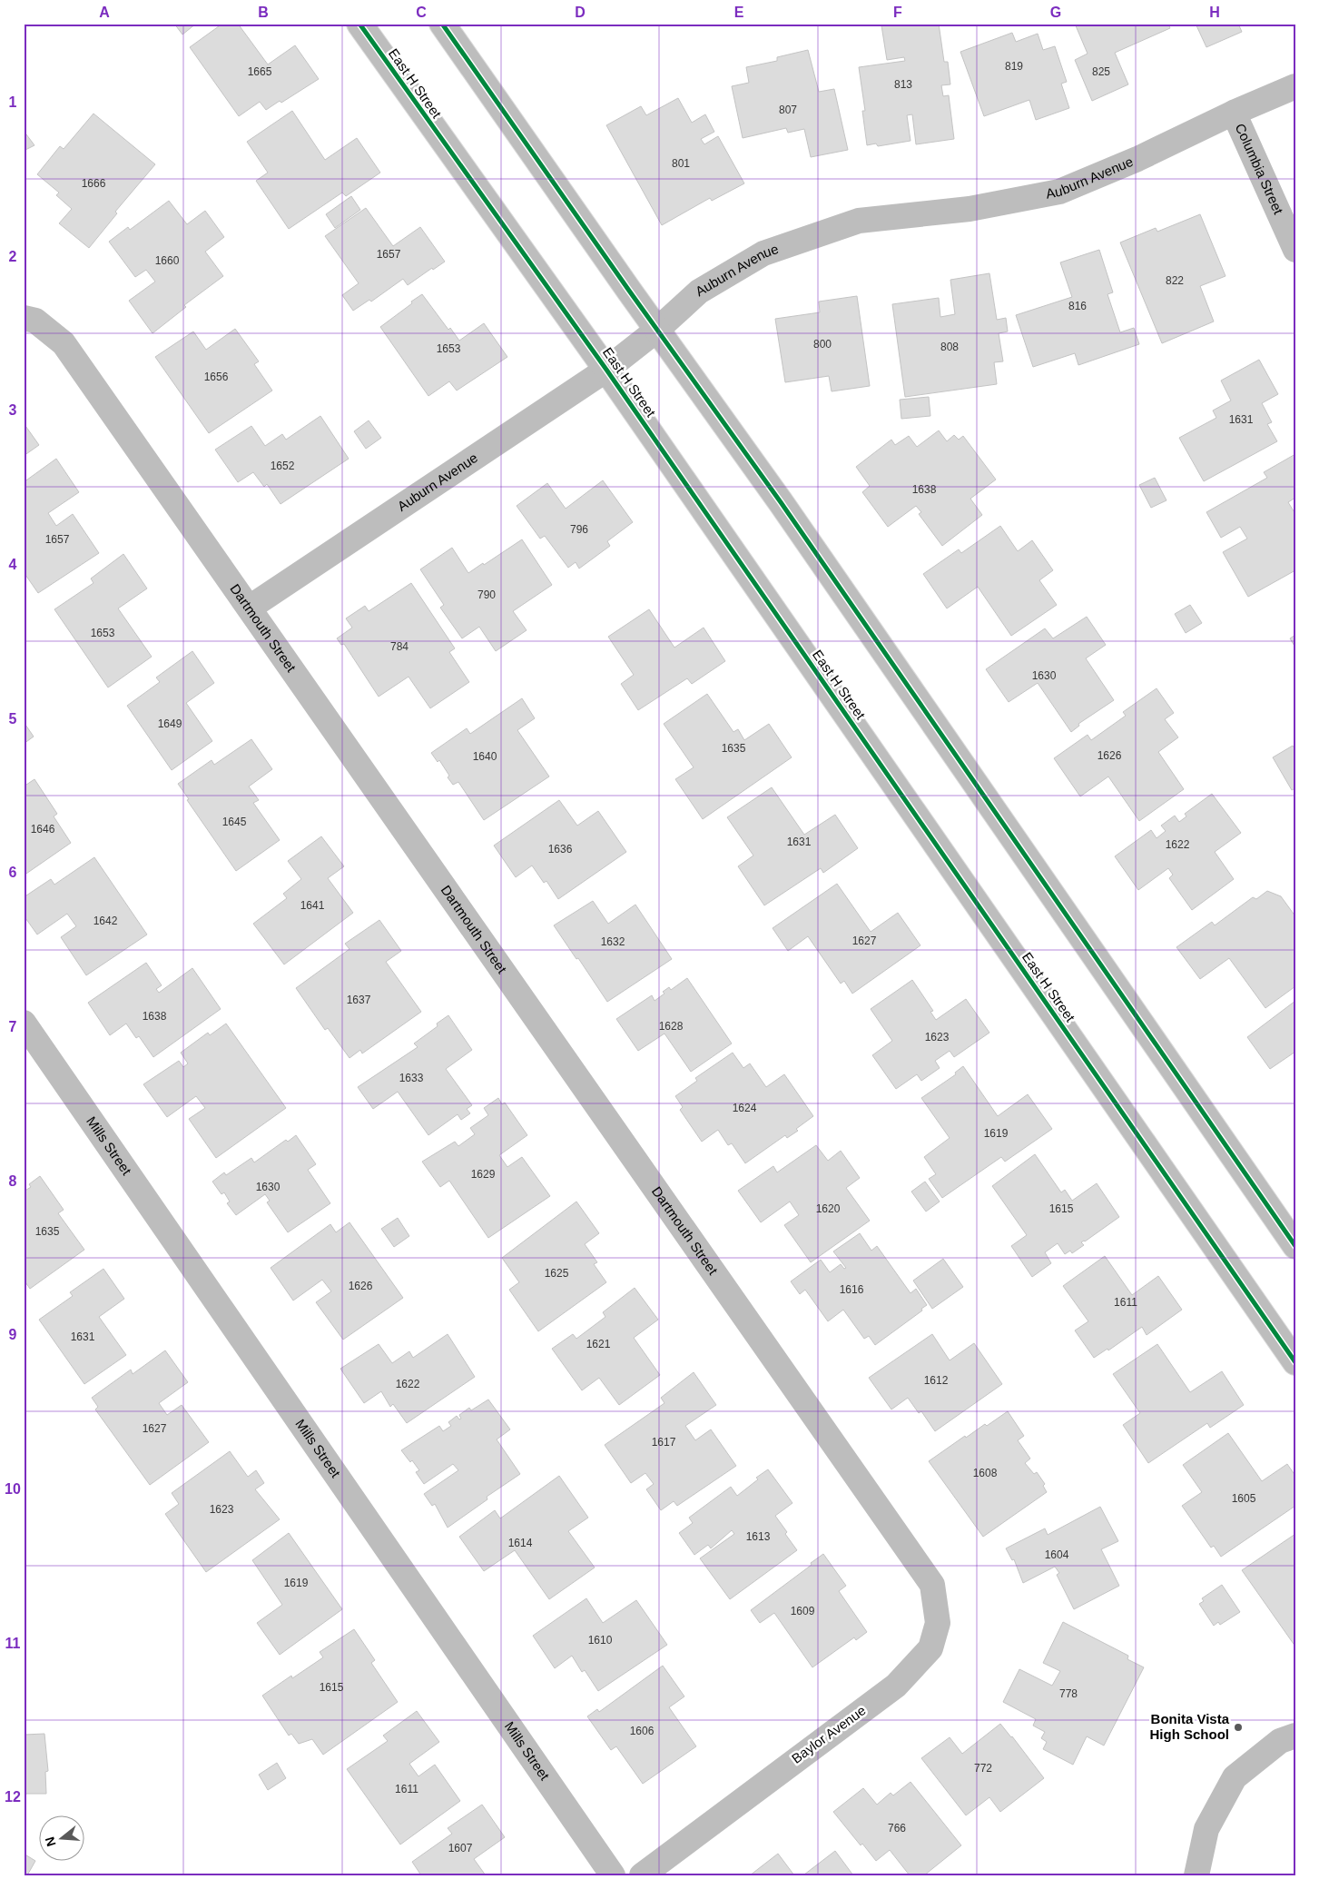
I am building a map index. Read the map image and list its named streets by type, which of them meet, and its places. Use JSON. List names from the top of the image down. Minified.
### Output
{"streets":{"street":["East H Street","Columbia Street","Auburn Avenue","Dartmouth Street","Mills Street","Baylor Avenue"]},"crossings":[["East H Street","Auburn Avenue"],["Columbia Street","Auburn Avenue"],["Auburn Avenue","Dartmouth Street"],["Dartmouth Street","Baylor Avenue"]],"places":["Bonita Vista High School"],"house_numbers":["819","1665","825","813","807","801","1666","1657","1660","822","816","800","808","1653","1656","1631","1652","1638","796","1657","790","1653","784","1630","1649","1635","1626","1640","1645","1646","1631","1622","1636","1641","1642","1627","1632","1637","1638","1628","1623","1633","1624","1619","1629","1630","1620","1615","1635","1625","1626","1616","1611","1631","1621","1612","1622","1627","1617","1608","1605","1623","1613","1614","1604","1619","1609","1610","1615","778","1606","772","1611","766","1607"],"north":"left","grid":{"columns":["A","B","C","D","E","F","G","H"],"rows":["1","2","3","4","5","6","7","8","9","10","11","12"]}}
